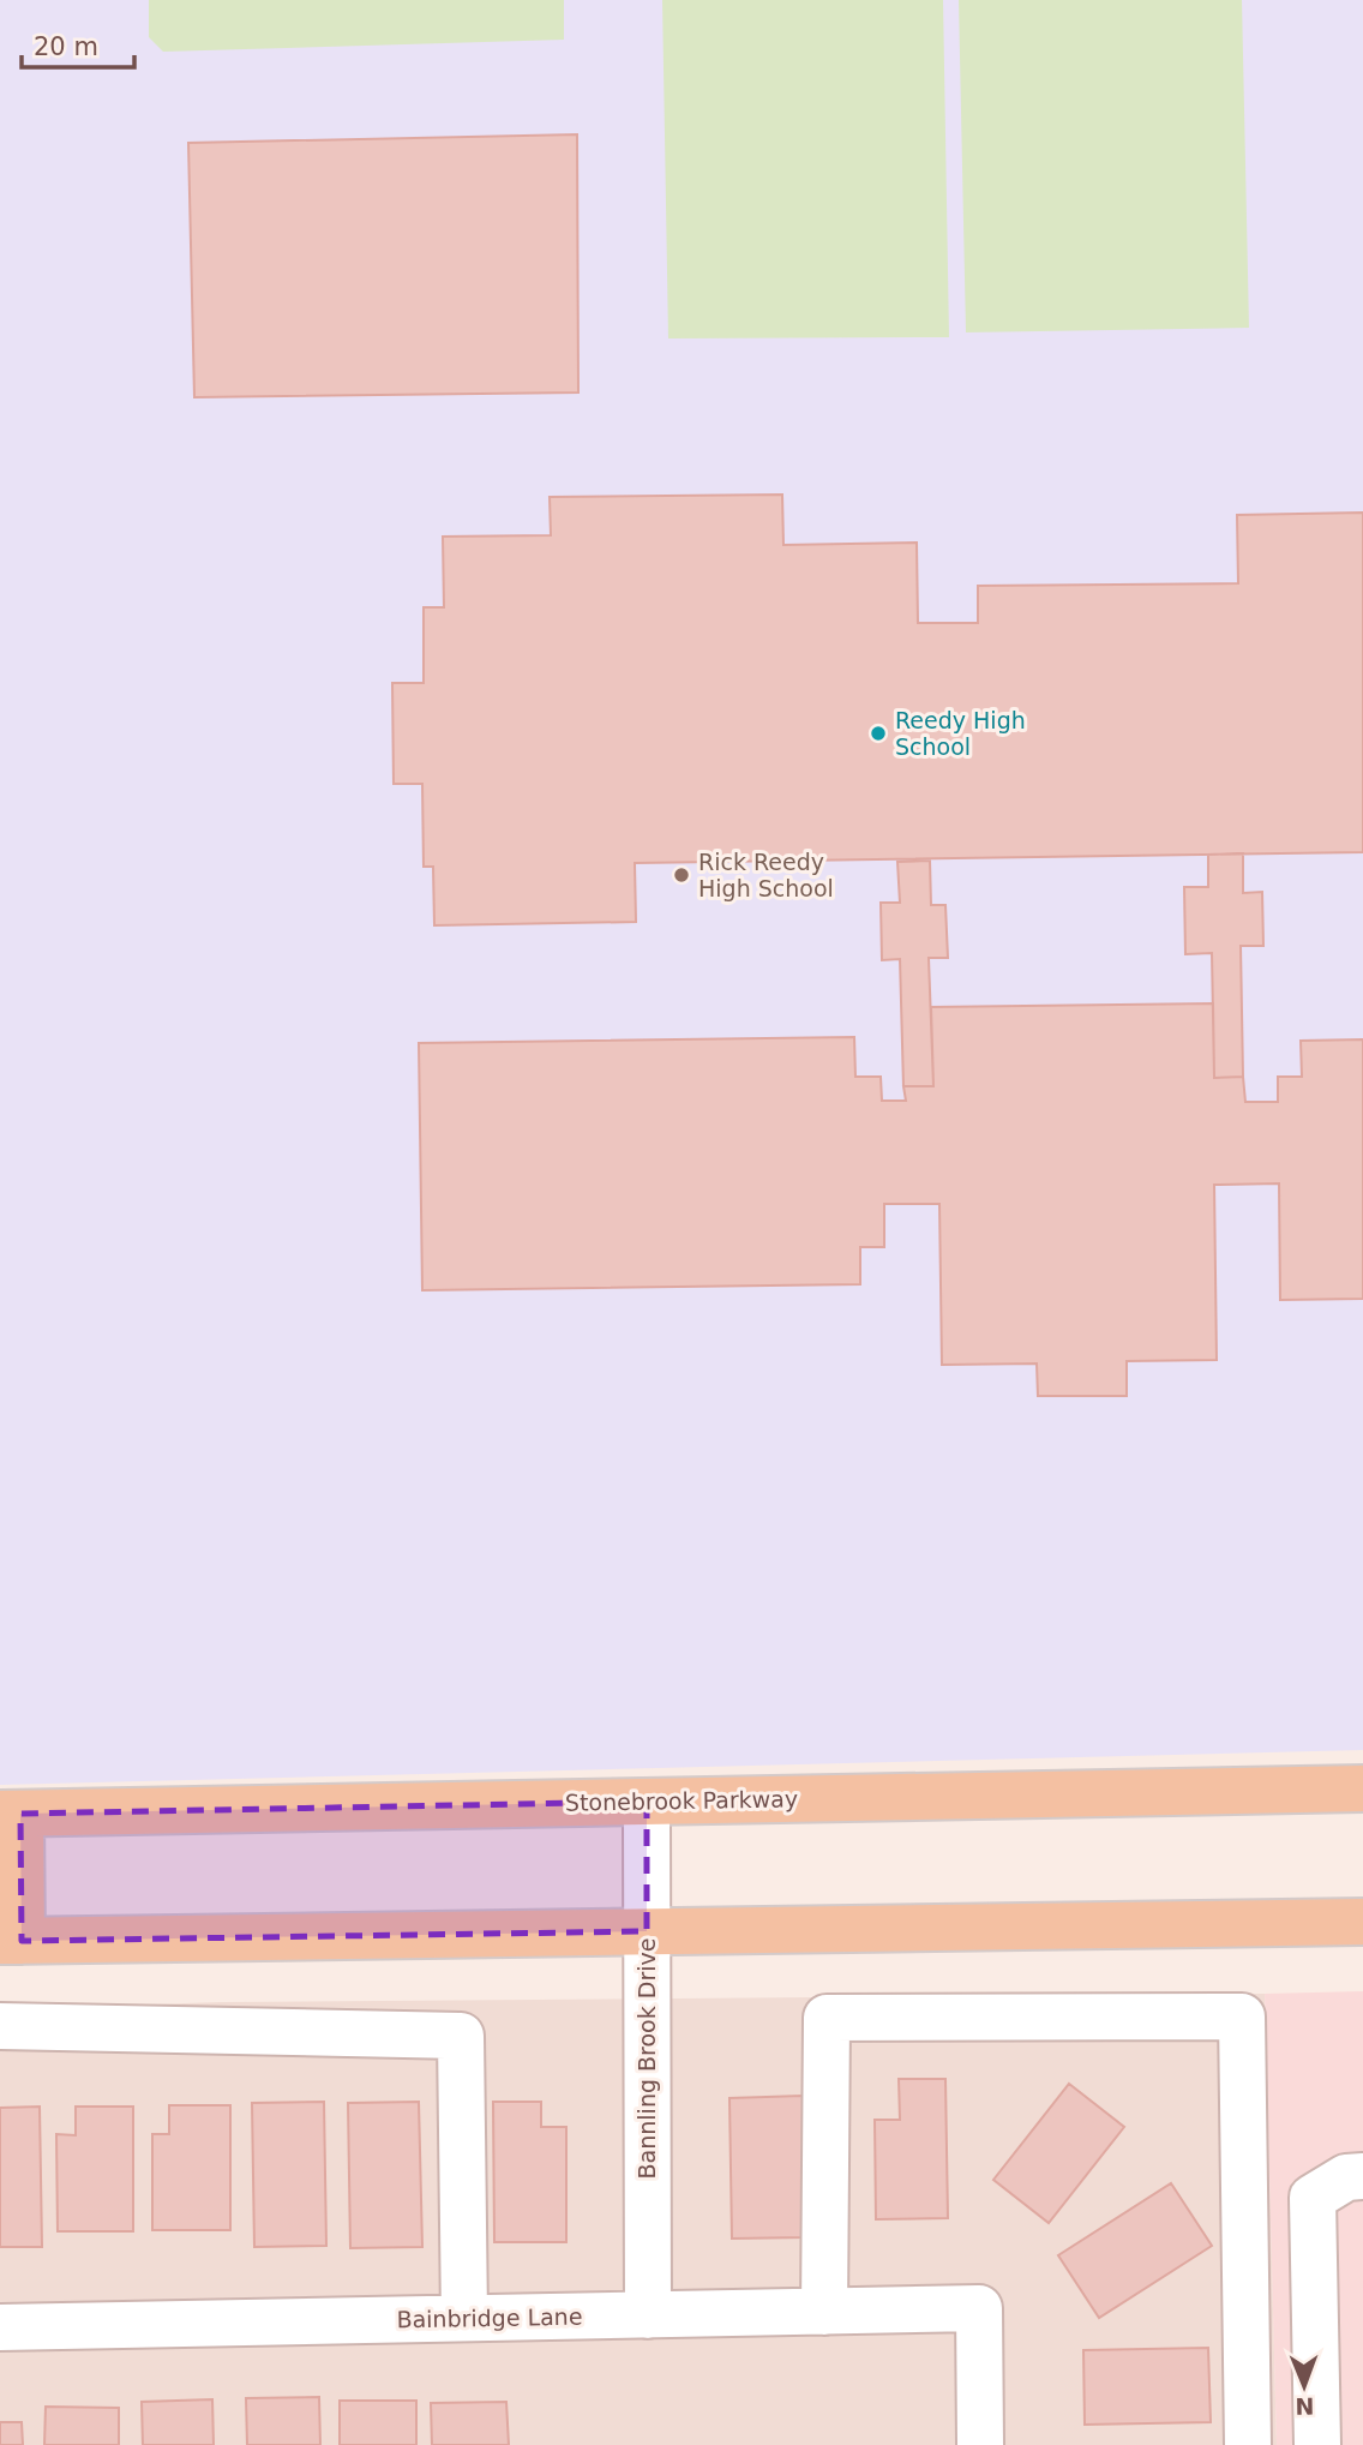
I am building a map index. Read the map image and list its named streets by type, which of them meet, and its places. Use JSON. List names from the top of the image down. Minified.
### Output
{"streets":{"main road":["Stonebrook Parkway"],"street":["Bannling Brook Drive","Bainbridge Lane"]},"crossings":[["Stonebrook Parkway","Bannling Brook Drive"],["Bannling Brook Drive","Bainbridge Lane"]],"places":["Reedy High School","Rick Reedy High School"],"scale_bar":"20 m","north":"bottom"}
